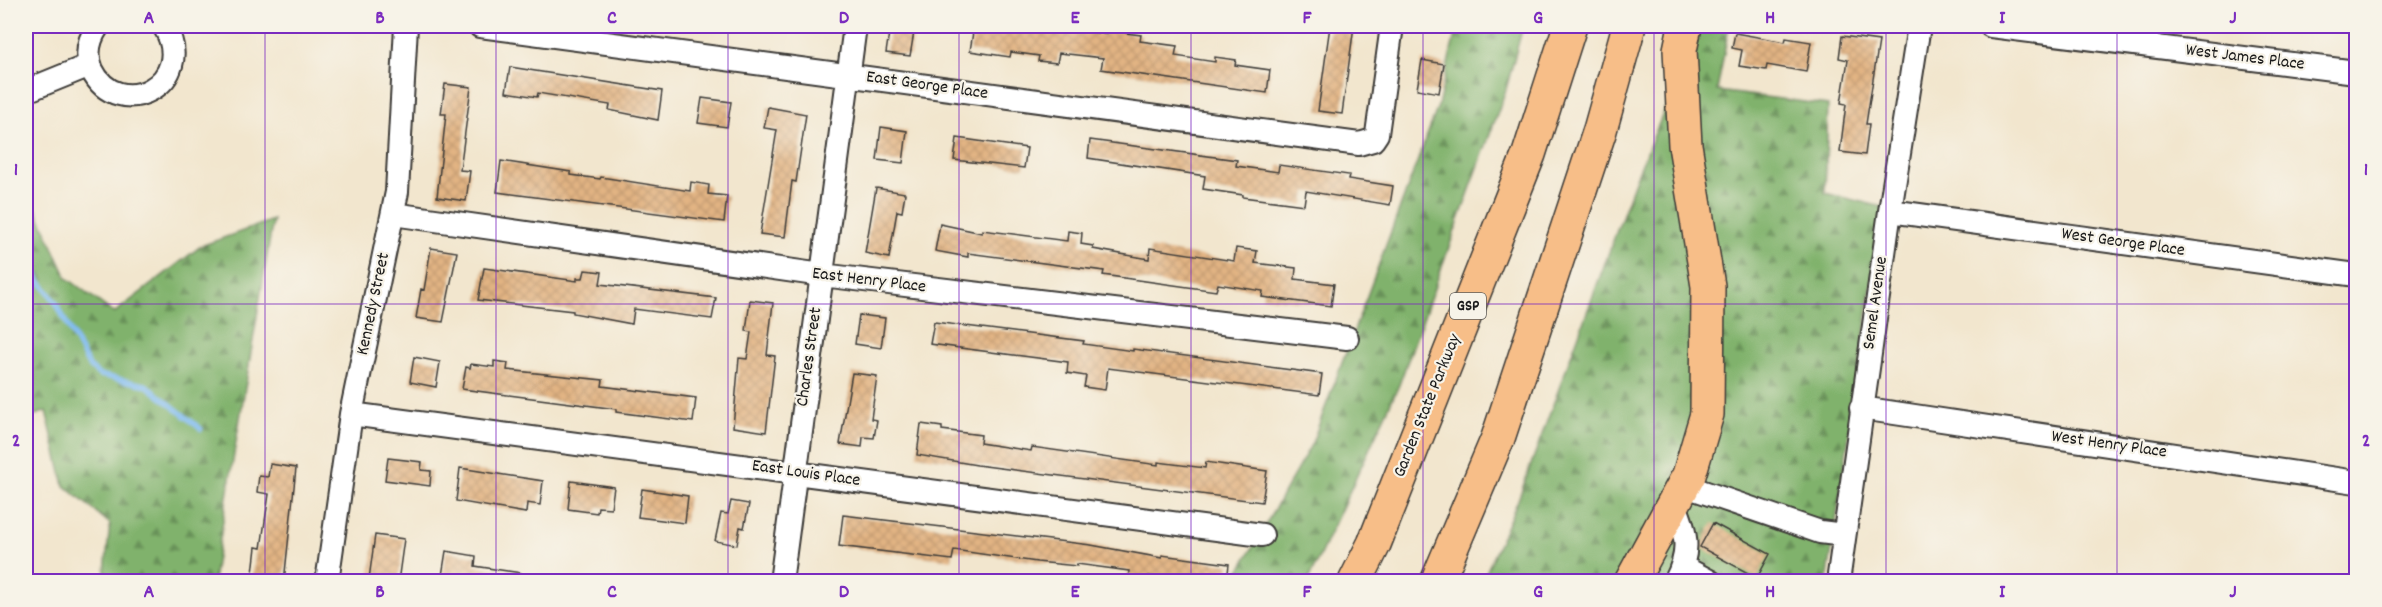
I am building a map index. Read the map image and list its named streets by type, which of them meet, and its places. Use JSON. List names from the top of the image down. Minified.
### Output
{"streets":{"highway":["GSP","Garden State Parkway"],"street":["West James Place","East George Place","West George Place","East Henry Place","Semel Avenue","Kennedy Street","Charles Street","West Henry Place","East Louis Place"]},"crossings":[["East George Place","Charles Street"],["West George Place","Semel Avenue"],["East Henry Place","Kennedy Street"],["East Henry Place","Charles Street"],["Semel Avenue","West Henry Place"],["Kennedy Street","East Louis Place"],["Charles Street","East Louis Place"]],"grid":{"columns":["A","B","C","D","E","F","G","H","I","J"],"rows":["1","2"]}}
